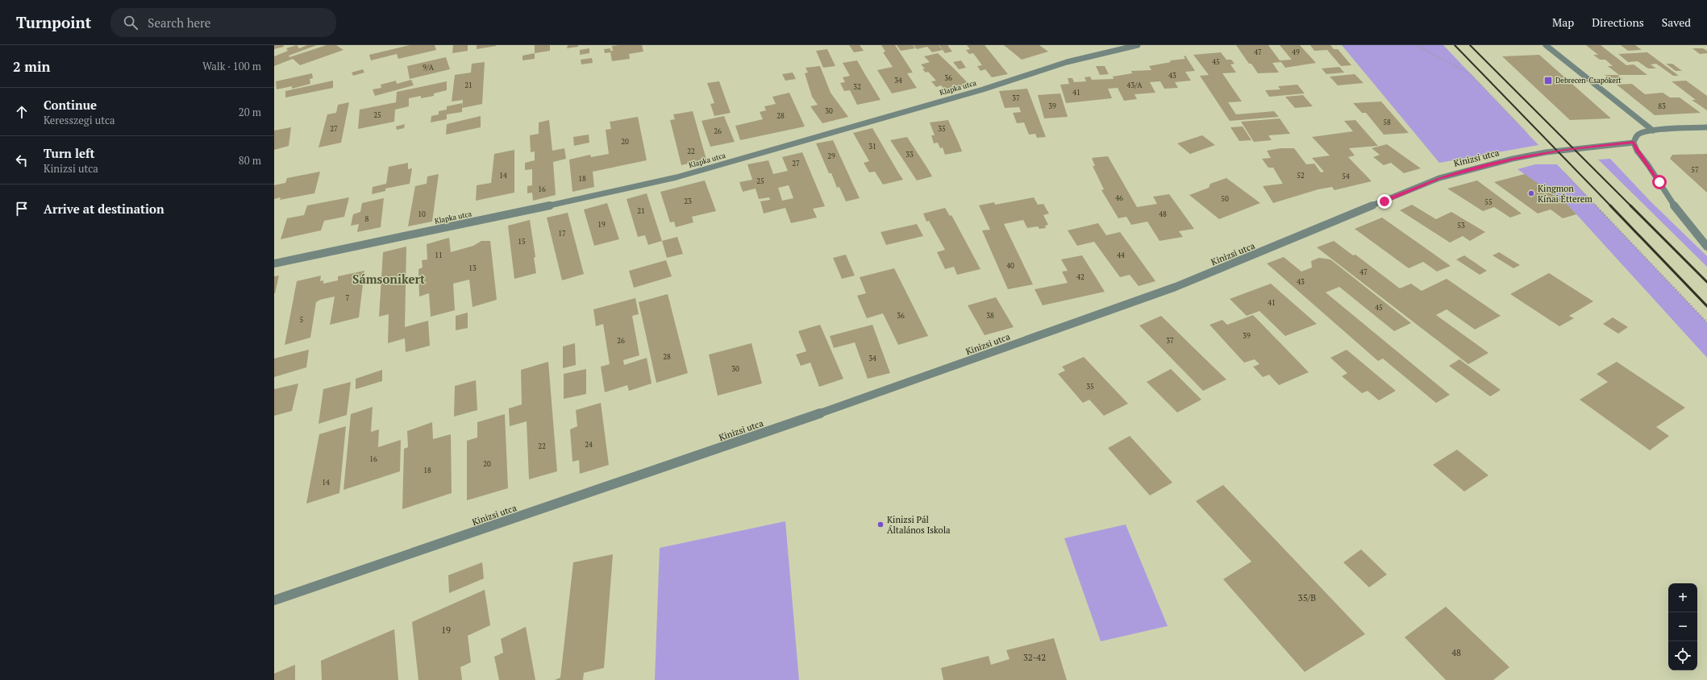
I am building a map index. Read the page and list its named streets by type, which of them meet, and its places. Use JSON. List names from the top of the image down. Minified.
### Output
{"streets":{"street":["Klapka utca","Kinizsi utca"]},"districts":["Sámsonikert"],"places":{"transit":["Debrecen-Csapókert"],"other":["Kingmon Kínai Étterem","Kinizsi Pál Általános Iskola"]},"house_numbers":["47","49","45","9/A","43","36","34","21","43/A","32","41","37","39","83","30","25","28","58","27","35","26","20","31","22","33","29","27","57","14","52","54","18","25","16","46","50","23","55","21","10","48","8","19","53","17","15","11","44","40","13","47","42","43","7","41","45","36","38","5","39","26","37","28","34","30","35","24","22","16","20","18","14","35/B","19","48","32-42"],"page":{"header":"Turnpoint","search":"Search here","nav":["Map","Directions","Saved"],"heading":["2 min","Walk · 100 m"],"list":[["Continue","Keresszegi utca","20 m"],["Turn left","Kinizsi utca","80 m"],"Arrive at destination"],"map_buttons":["+","−"]}}
